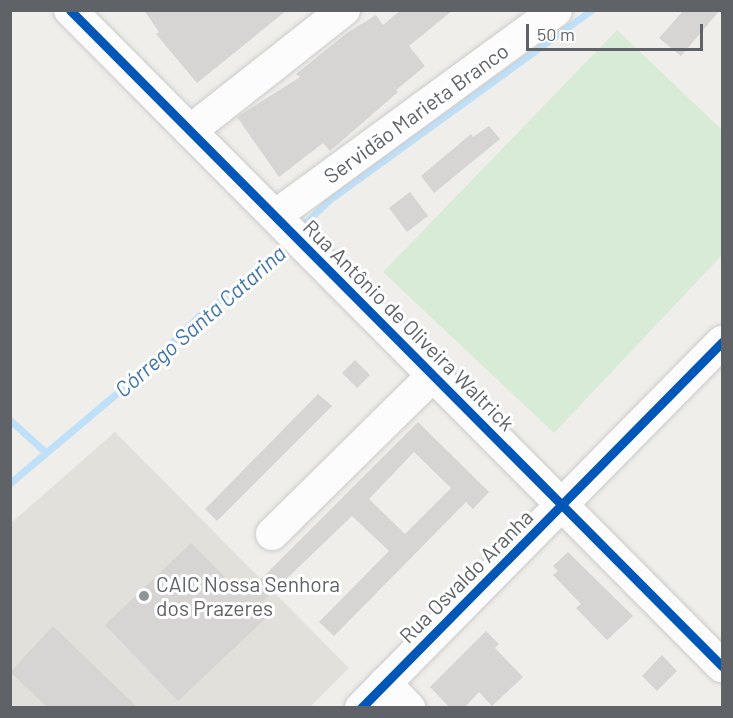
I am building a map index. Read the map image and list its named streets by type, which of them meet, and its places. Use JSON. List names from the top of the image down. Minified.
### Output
{"streets":{"street":["Servidão Marieta Branco","Rua Antônio de Oliveira Waltrick","Rua Osvaldo Aranha"]},"crossings":[["Servidão Marieta Branco","Rua Antônio de Oliveira Waltrick"],["Rua Antônio de Oliveira Waltrick","Rua Osvaldo Aranha"]],"water":["Córrego Santa Catarina"],"places":["CAIC Nossa Senhora dos Prazeres"],"scale_bar":"50 m"}
